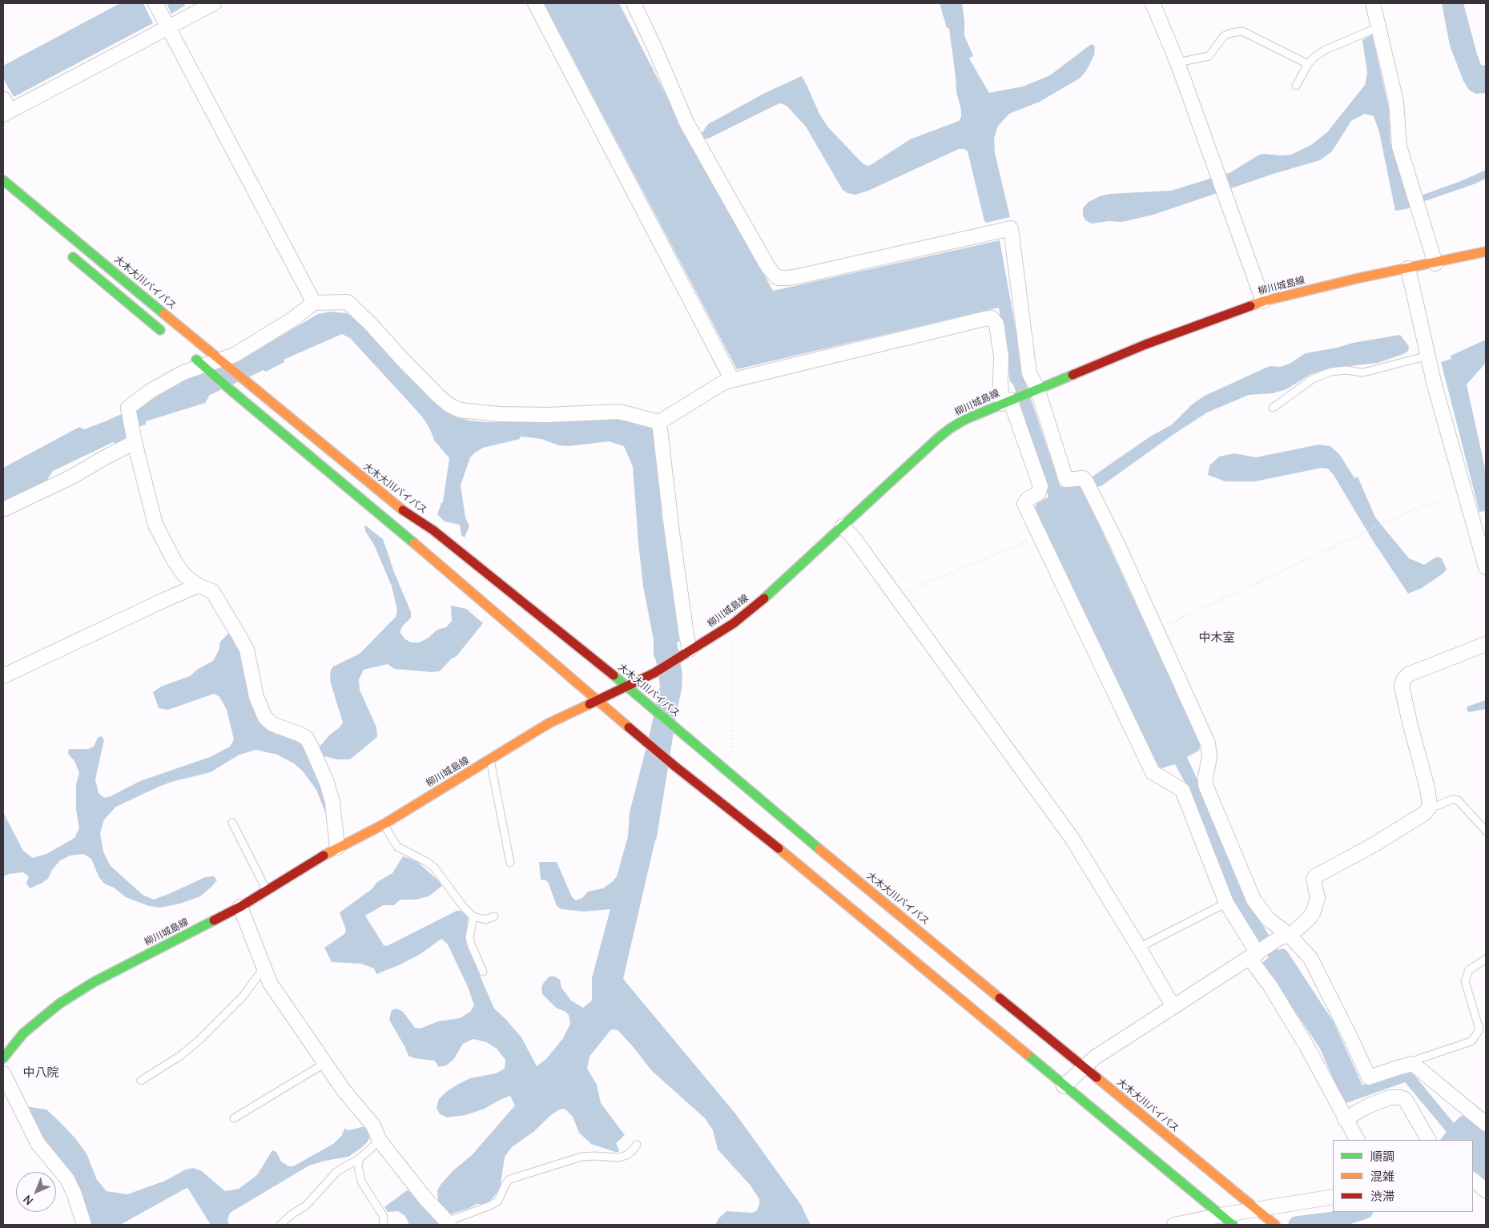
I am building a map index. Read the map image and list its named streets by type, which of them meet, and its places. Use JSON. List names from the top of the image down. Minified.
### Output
{"streets":{"main road":["大木大川バイパス","柳川城島線"]},"crossings":[["大木大川バイパス","柳川城島線"]],"districts":["中木室","中八院"],"legend":["順調","混雑","渋滞"],"north":"bottom left"}
